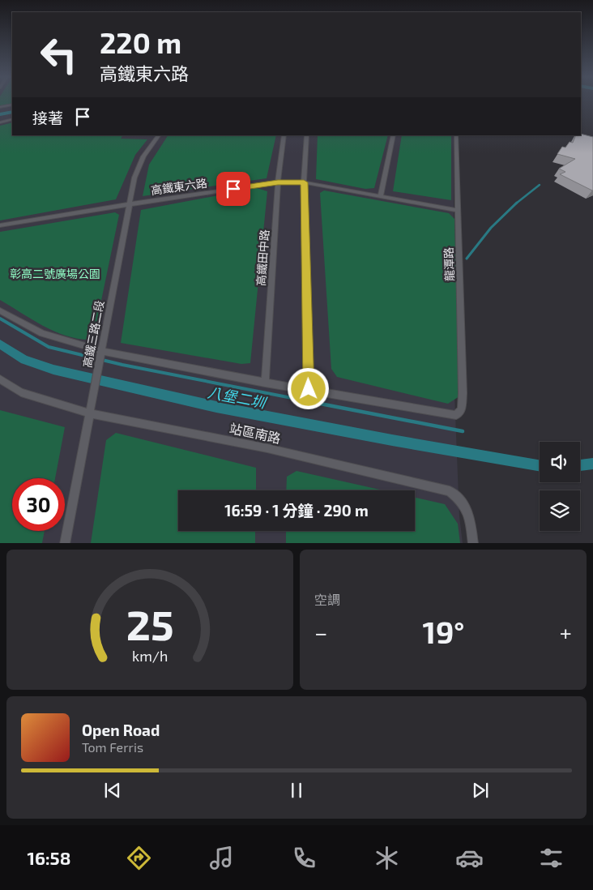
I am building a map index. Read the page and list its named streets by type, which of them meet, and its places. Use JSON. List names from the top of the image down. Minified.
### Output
{"streets":{"street":["高鐵東六路","高鐵田中路","龍潭路","高鐵三路二段","站區南路"]},"crossings":[["高鐵東六路","高鐵田中路"],["高鐵東六路","龍潭路"],["高鐵東六路","高鐵三路二段"],["高鐵三路二段","站區南路"]],"water":["八堡二圳"],"parks":["彰高二號廣場公園"],"page":{"turn":["220 m","高鐵東六路"],"then":"接著","limit":"30","trip":"16:59 · 1 分鐘 · 290 m","tile":"空調","heat":["−","19°","+"],"song":["Open Road","Tom Ferris"],"tabs":"16:58","gauge":["25","km/h"]}}
